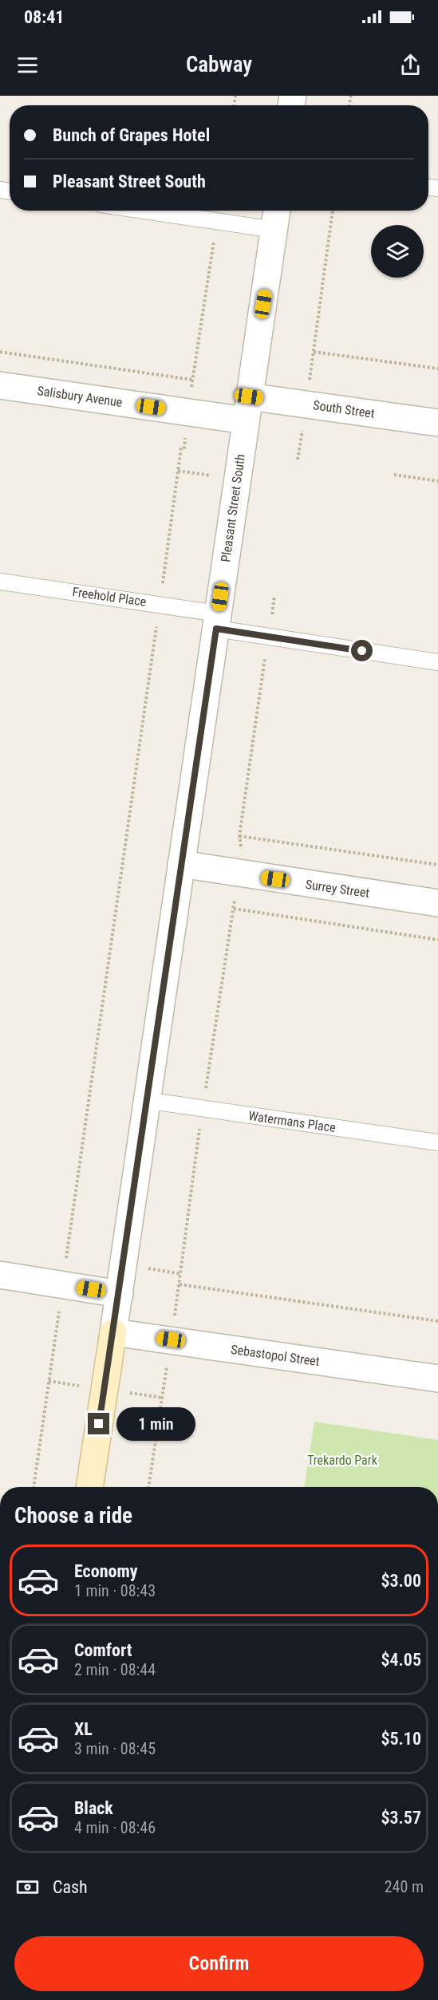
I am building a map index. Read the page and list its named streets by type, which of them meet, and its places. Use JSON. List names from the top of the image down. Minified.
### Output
{"streets":{"main road":["Pleasant Street South"],"street":["Salisbury Avenue","South Street","Surrey Street","Sebastopol Street"],"lane":["Freehold Place","Watermans Place"]},"crossings":[["Salisbury Avenue","South Street"],["Salisbury Avenue","Pleasant Street South"],["South Street","Pleasant Street South"],["Pleasant Street South","Freehold Place"],["Pleasant Street South","Surrey Street"],["Pleasant Street South","Watermans Place"],["Pleasant Street South","Sebastopol Street"]],"parks":["Trekardo Park"],"page":{"status":"08:41","header":"Cabway","banner":["Bunch of Grapes Hotel","Pleasant Street South"],"bubble":"1 min","heading":"Choose a ride","list":[{"name":"Economy","note":"1 min · 08:43","value":"$3.00"},{"name":"Comfort","note":"2 min · 08:44","value":"$4.05"},{"name":"XL","note":"3 min · 08:45","value":"$5.10"},{"name":"Black","note":"4 min · 08:46","value":"$3.57"}],"pay":["Cash","240 m"],"buttons":"Confirm"}}
